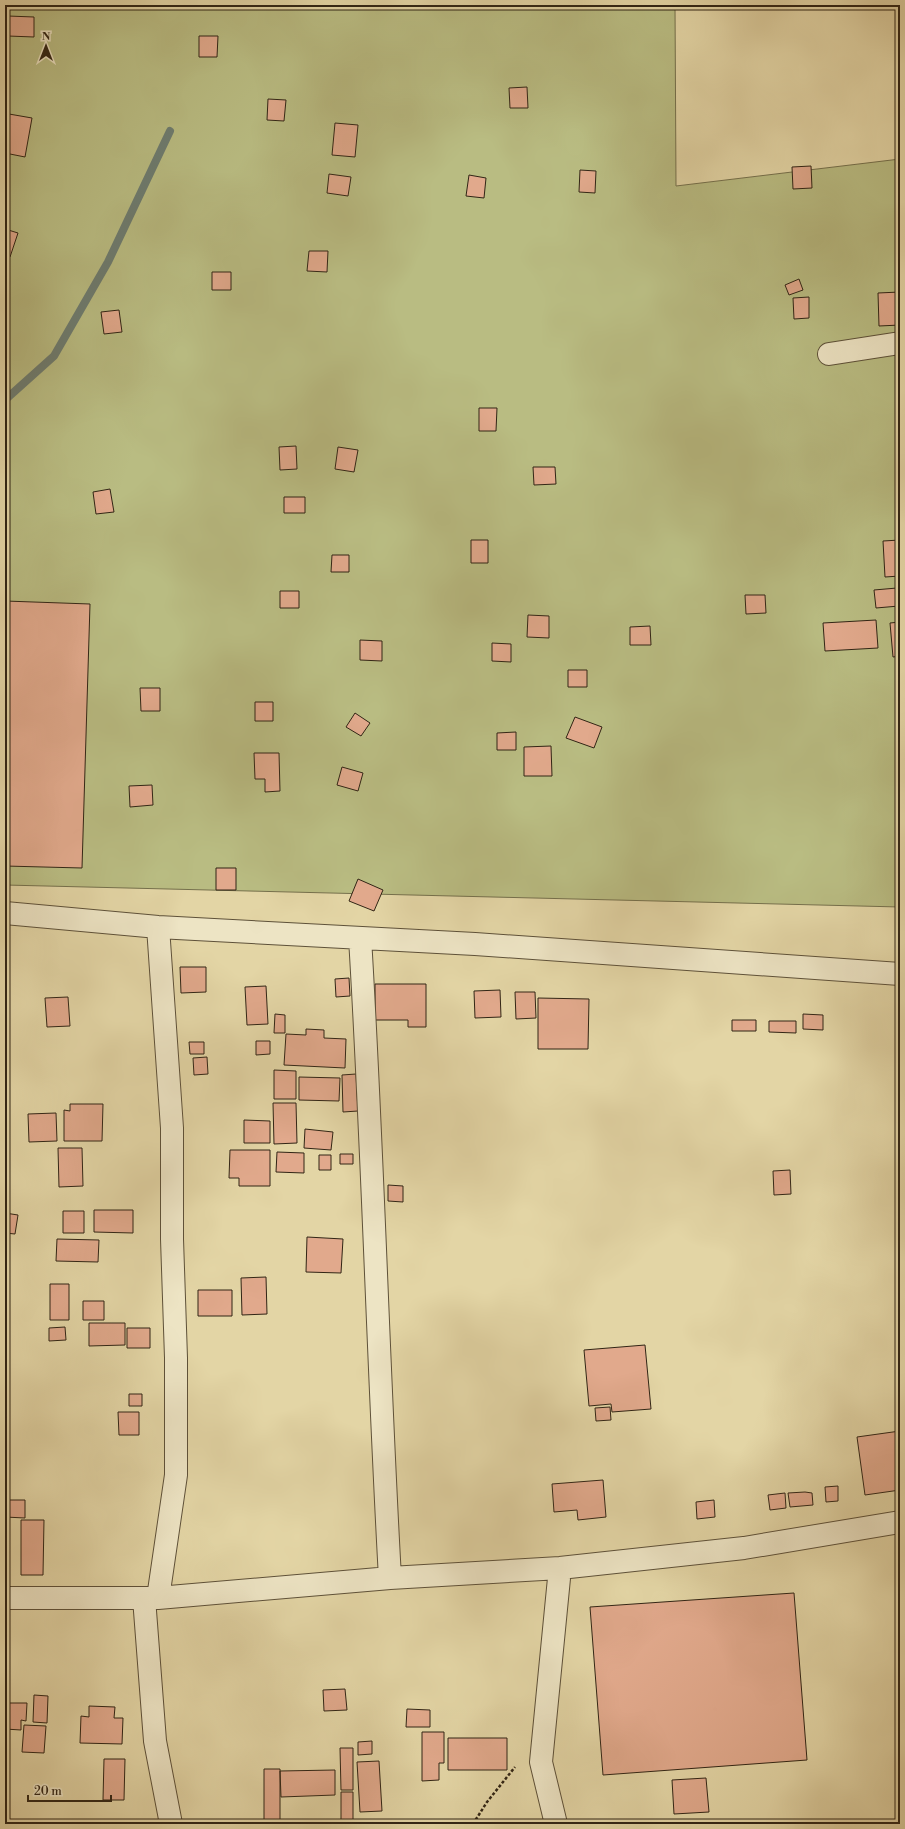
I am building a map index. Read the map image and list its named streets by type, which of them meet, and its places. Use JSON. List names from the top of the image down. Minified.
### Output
{"scale_bar":"20 m","north":"top"}
